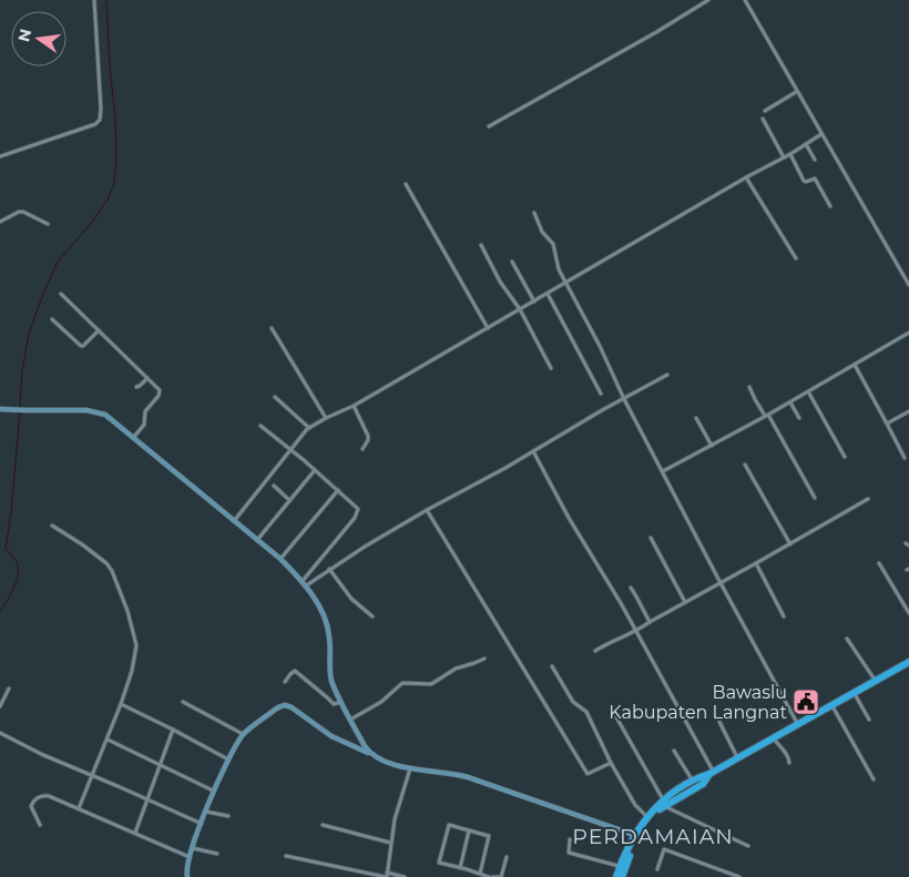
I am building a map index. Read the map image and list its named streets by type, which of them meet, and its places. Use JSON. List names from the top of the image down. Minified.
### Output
{"districts":["PERDAMAIAN"],"places":{"public building":["Bawaslu Kabupaten Langnat"]},"north":"left"}
